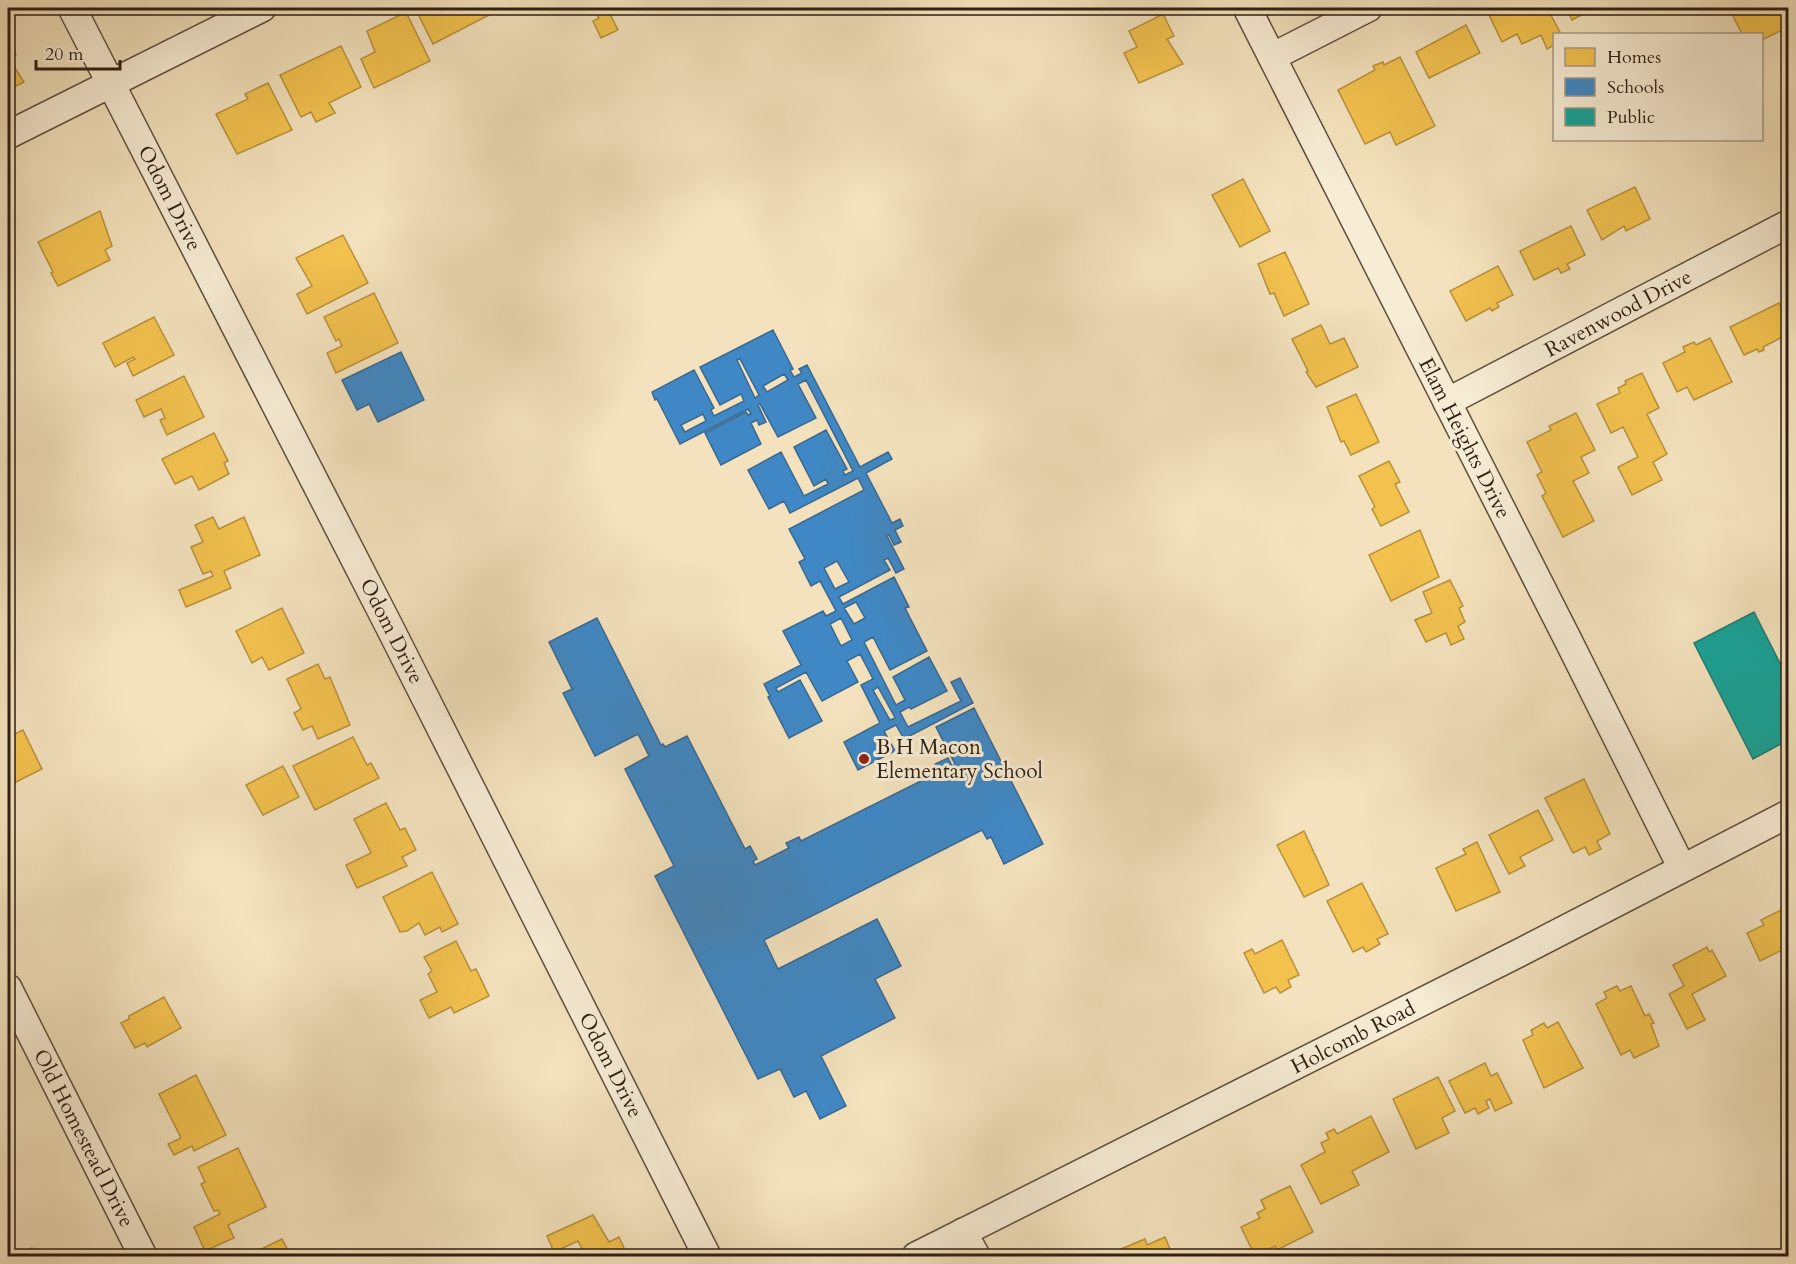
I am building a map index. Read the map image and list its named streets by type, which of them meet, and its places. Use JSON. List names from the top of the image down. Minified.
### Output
{"streets":{"street":["Odom Drive","Ravenwood Drive","Elam Heights Drive","Holcomb Road","Old Homestead Drive"]},"crossings":[["Ravenwood Drive","Elam Heights Drive"],["Elam Heights Drive","Holcomb Road"]],"places":["B H Macon Elementary School"],"legend":["Homes","Schools","Public"],"scale_bar":"20 m"}
